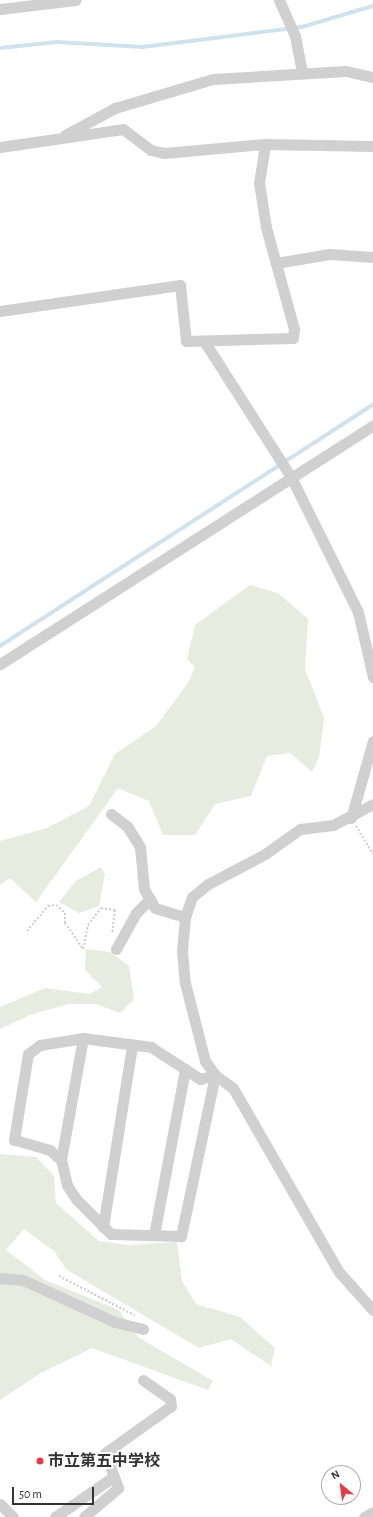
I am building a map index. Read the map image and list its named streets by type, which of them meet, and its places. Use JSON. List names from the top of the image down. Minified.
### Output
{"places":["市立第五中学校"],"scale_bar":"50 m","north":"top left"}
